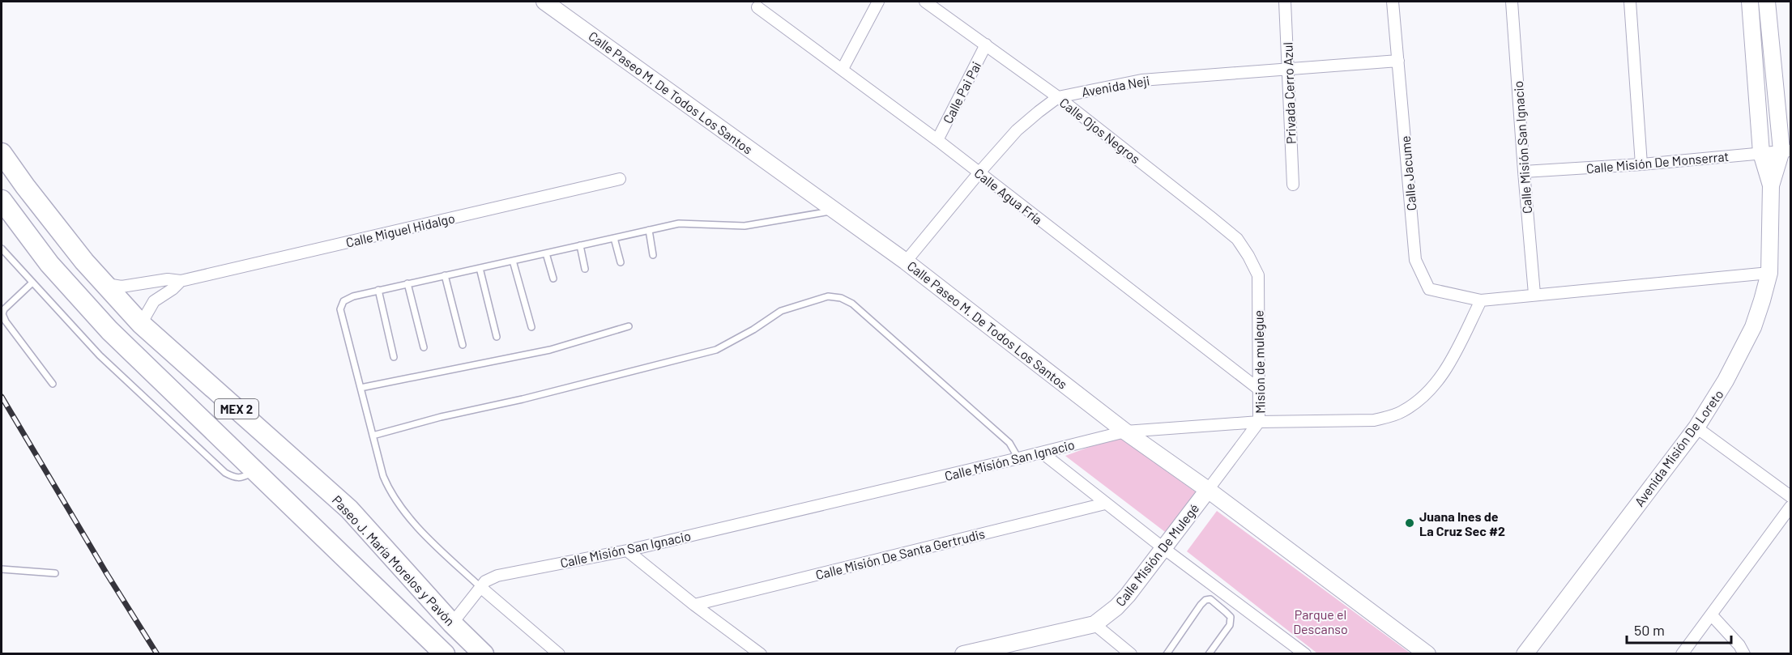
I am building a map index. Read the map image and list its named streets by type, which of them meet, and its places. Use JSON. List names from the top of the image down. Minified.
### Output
{"streets":{"highway":["MEX 2","Paseo J. María Morelos y Pavón"],"main road":["Calle Paseo M. De Todos Los Santos","Avenida Misión De Loreto","Calle Misión De Mulegé"],"street":["Avenida Neji","Calle Pai Pai","Privada Cerro Azul","Calle Ojos Negros","Calle Misión San Ignacio","Calle Misión De Monserrat","Calle Jacume","Calle Agua Fría","Calle Miguel Hidalgo","Mision de mulegue","Calle Misión De Santa Gertrudis"]},"crossings":[["Avenida Neji","Calle Paseo M. De Todos Los Santos"],["Avenida Neji","Privada Cerro Azul"],["Avenida Neji","Calle Ojos Negros"],["Avenida Neji","Calle Jacume"],["Avenida Neji","Calle Agua Fría"],["Calle Paseo M. De Todos Los Santos","Calle Misión San Ignacio"],["Calle Paseo M. De Todos Los Santos","Mision de mulegue"],["Calle Paseo M. De Todos Los Santos","Calle Misión De Mulegé"],["Calle Pai Pai","Calle Ojos Negros"],["Calle Pai Pai","Calle Agua Fría"],["Calle Ojos Negros","Mision de mulegue"],["Calle Misión San Ignacio","Calle Misión De Monserrat"],["Calle Misión San Ignacio","Calle Jacume"],["Calle Misión San Ignacio","Mision de mulegue"],["Calle Misión San Ignacio","Paseo J. María Morelos y Pavón"],["Calle Agua Fría","Mision de mulegue"],["Calle Miguel Hidalgo","Paseo J. María Morelos y Pavón"],["Mision de mulegue","Calle Misión De Mulegé"]],"parks":["Parque el Descanso"],"places":["Juana Ines de La Cruz Sec #2"],"scale_bar":"50 m"}
